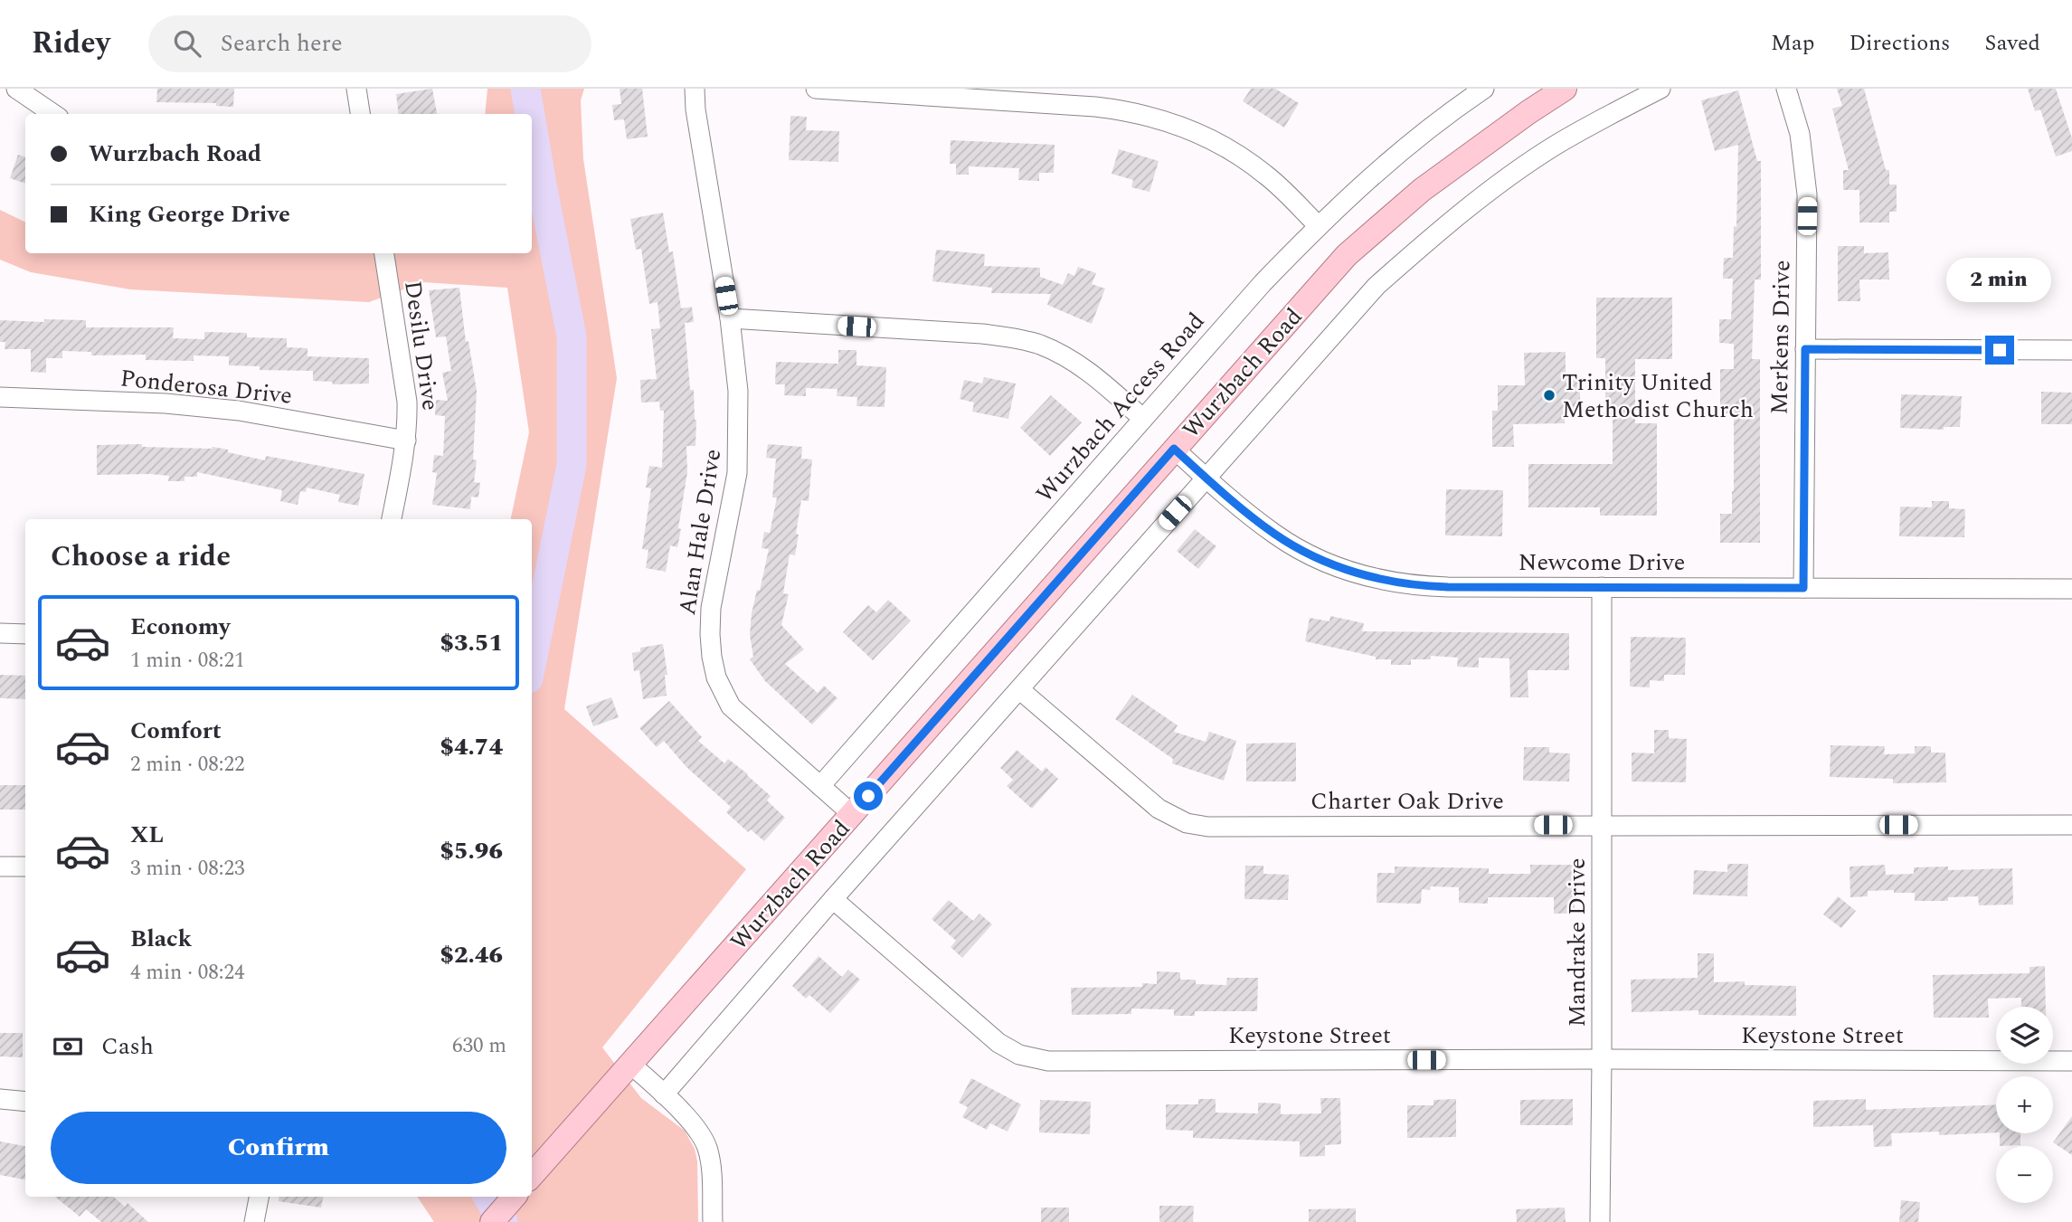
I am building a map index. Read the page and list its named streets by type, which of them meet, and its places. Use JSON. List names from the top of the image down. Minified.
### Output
{"streets":{"main road":["Wurzbach Road"],"street":["Merkens Drive","Desilu Drive","Ponderosa Drive","Wurzbach Access Road","Alan Hale Drive","Newcome Drive","Charter Oak Drive","Mandrake Drive","Keystone Street"]},"crossings":[["Merkens Drive","Newcome Drive"],["Desilu Drive","Ponderosa Drive"],["Wurzbach Road","Alan Hale Drive"],["Wurzbach Road","Newcome Drive"],["Wurzbach Access Road","Alan Hale Drive"],["Newcome Drive","Mandrake Drive"],["Charter Oak Drive","Mandrake Drive"],["Mandrake Drive","Keystone Street"]],"places":["Trinity United Methodist Church"],"page":{"header":"Ridey","search":"Search here","nav":["Map","Directions","Saved"],"banner":["Wurzbach Road","King George Drive"],"bubble":"2 min","heading":"Choose a ride","list":[{"name":"Economy","note":"1 min · 08:21","value":"$3.51"},{"name":"Comfort","note":"2 min · 08:22","value":"$4.74"},{"name":"XL","note":"3 min · 08:23","value":"$5.96"},{"name":"Black","note":"4 min · 08:24","value":"$2.46"}],"map_buttons":["+","−"],"pay":["Cash","630 m"],"buttons":"Confirm"}}
